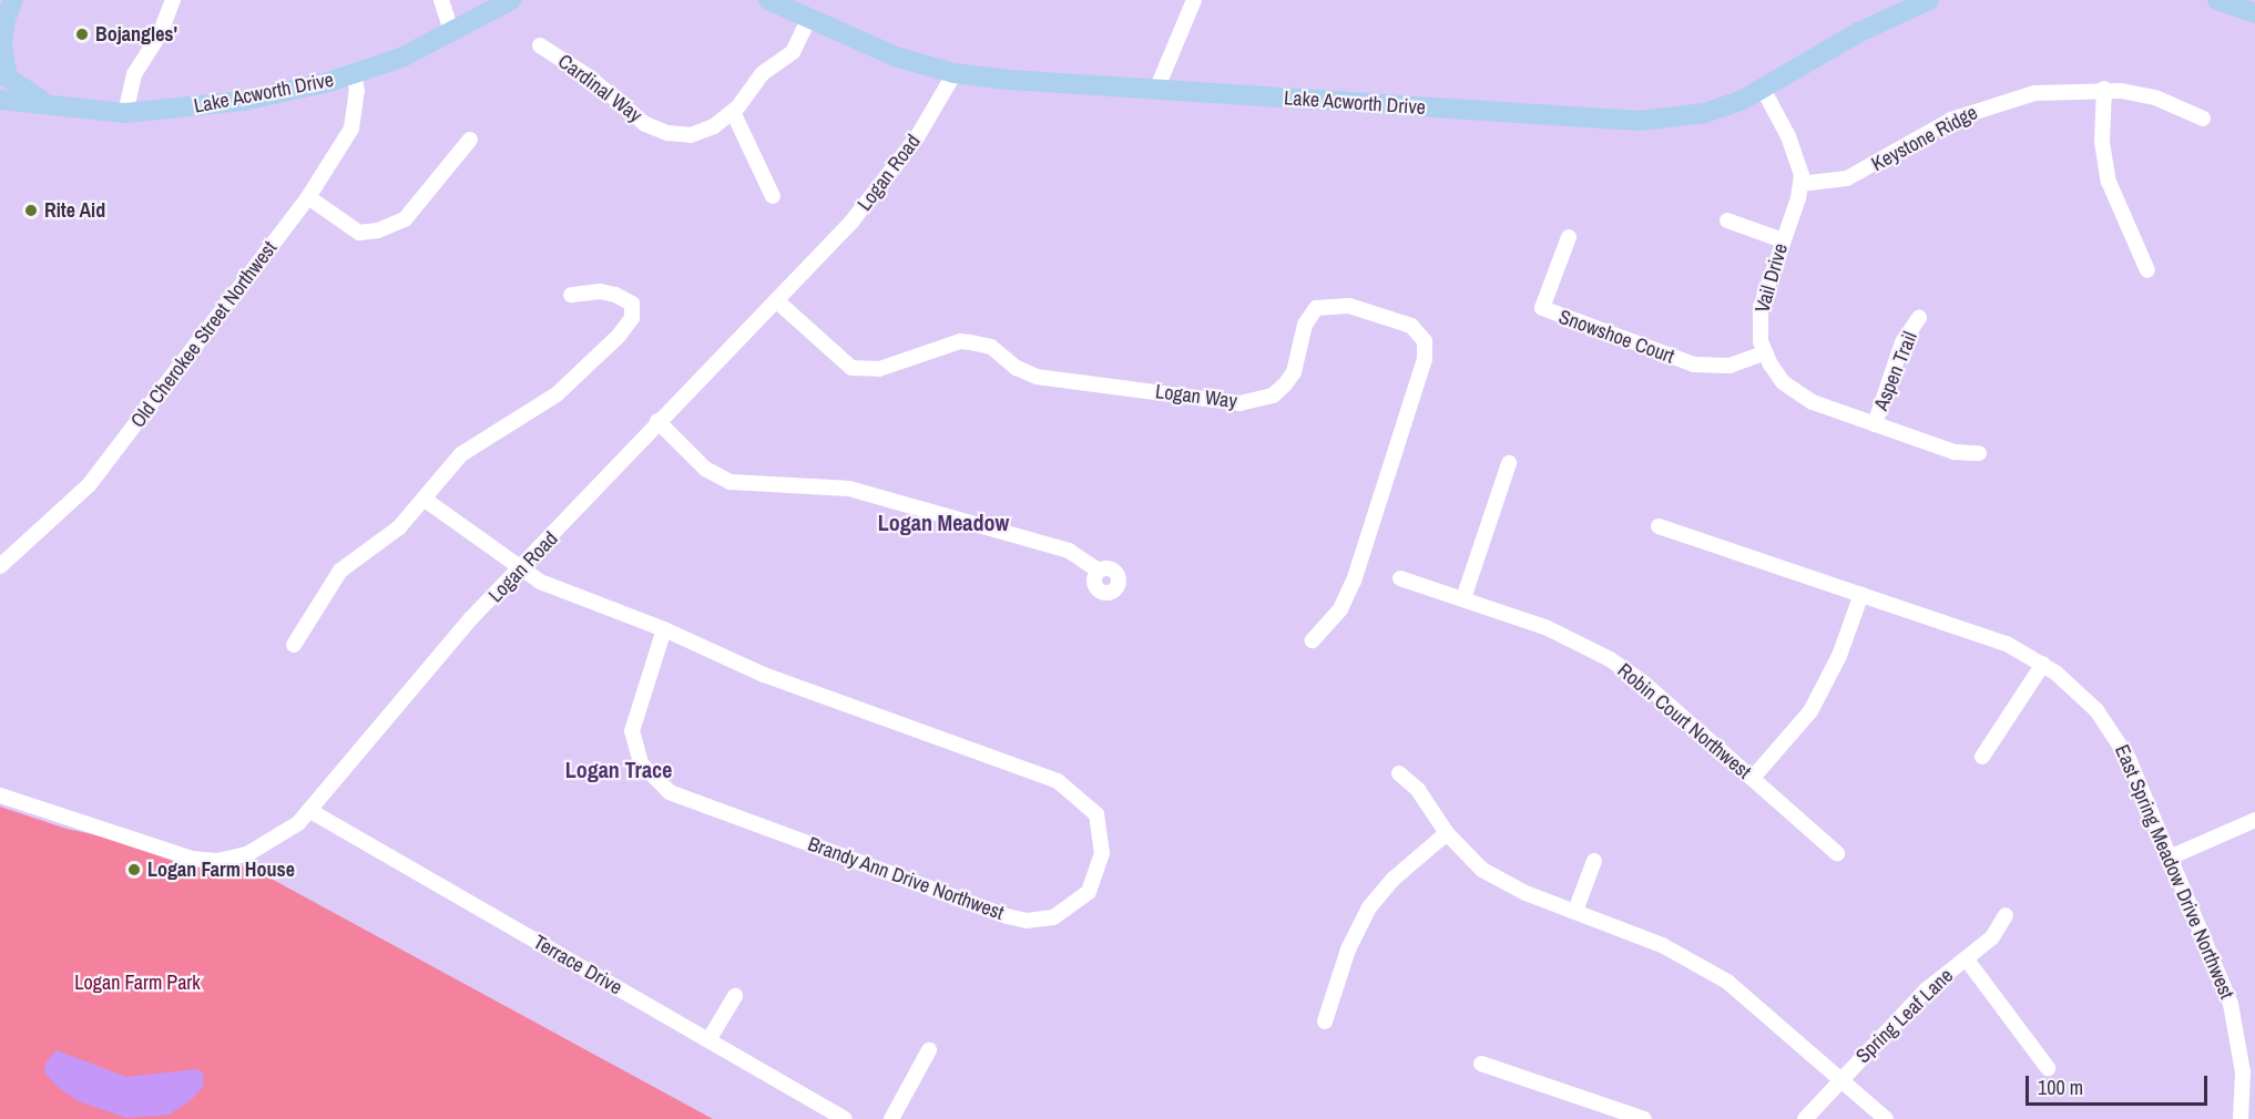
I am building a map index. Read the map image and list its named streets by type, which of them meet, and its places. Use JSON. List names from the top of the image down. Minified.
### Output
{"streets":{"main road":["Lake Acworth Drive"],"street":["Cardinal Way","Keystone Ridge","Logan Road","Vail Drive","Old Cherokee Street Northwest","Snowshoe Court","Aspen Trail","Logan Way","Robin Court Northwest","East Spring Meadow Drive Northwest","Brandy Ann Drive Northwest","Terrace Drive","Spring Leaf Lane"]},"crossings":[["Cardinal Way","Lake Acworth Drive"],["Lake Acworth Drive","Logan Road"],["Lake Acworth Drive","Vail Drive"],["Lake Acworth Drive","Old Cherokee Street Northwest"],["Keystone Ridge","Vail Drive"],["Logan Road","Logan Way"],["Logan Road","Brandy Ann Drive Northwest"],["Logan Road","Terrace Drive"],["Vail Drive","Snowshoe Court"]],"districts":["Logan Meadow","Logan Trace"],"parks":["Logan Farm Park"],"places":["Bojangles'","Rite Aid","Logan Farm House"],"scale_bar":"100 m"}
